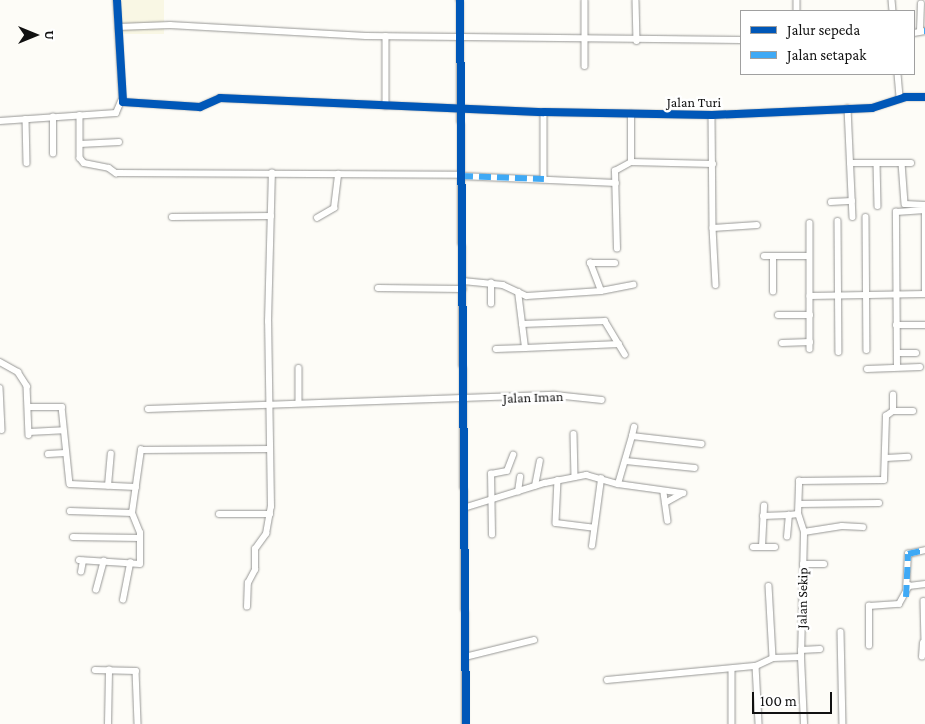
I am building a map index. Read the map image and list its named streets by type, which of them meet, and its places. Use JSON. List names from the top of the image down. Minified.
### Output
{"streets":{"street":["Jalan Turi","Jalan Iman","Jalan Sekip"]},"legend":["Jalur sepeda","Jalan setapak"],"scale_bar":"100 m","north":"right"}
